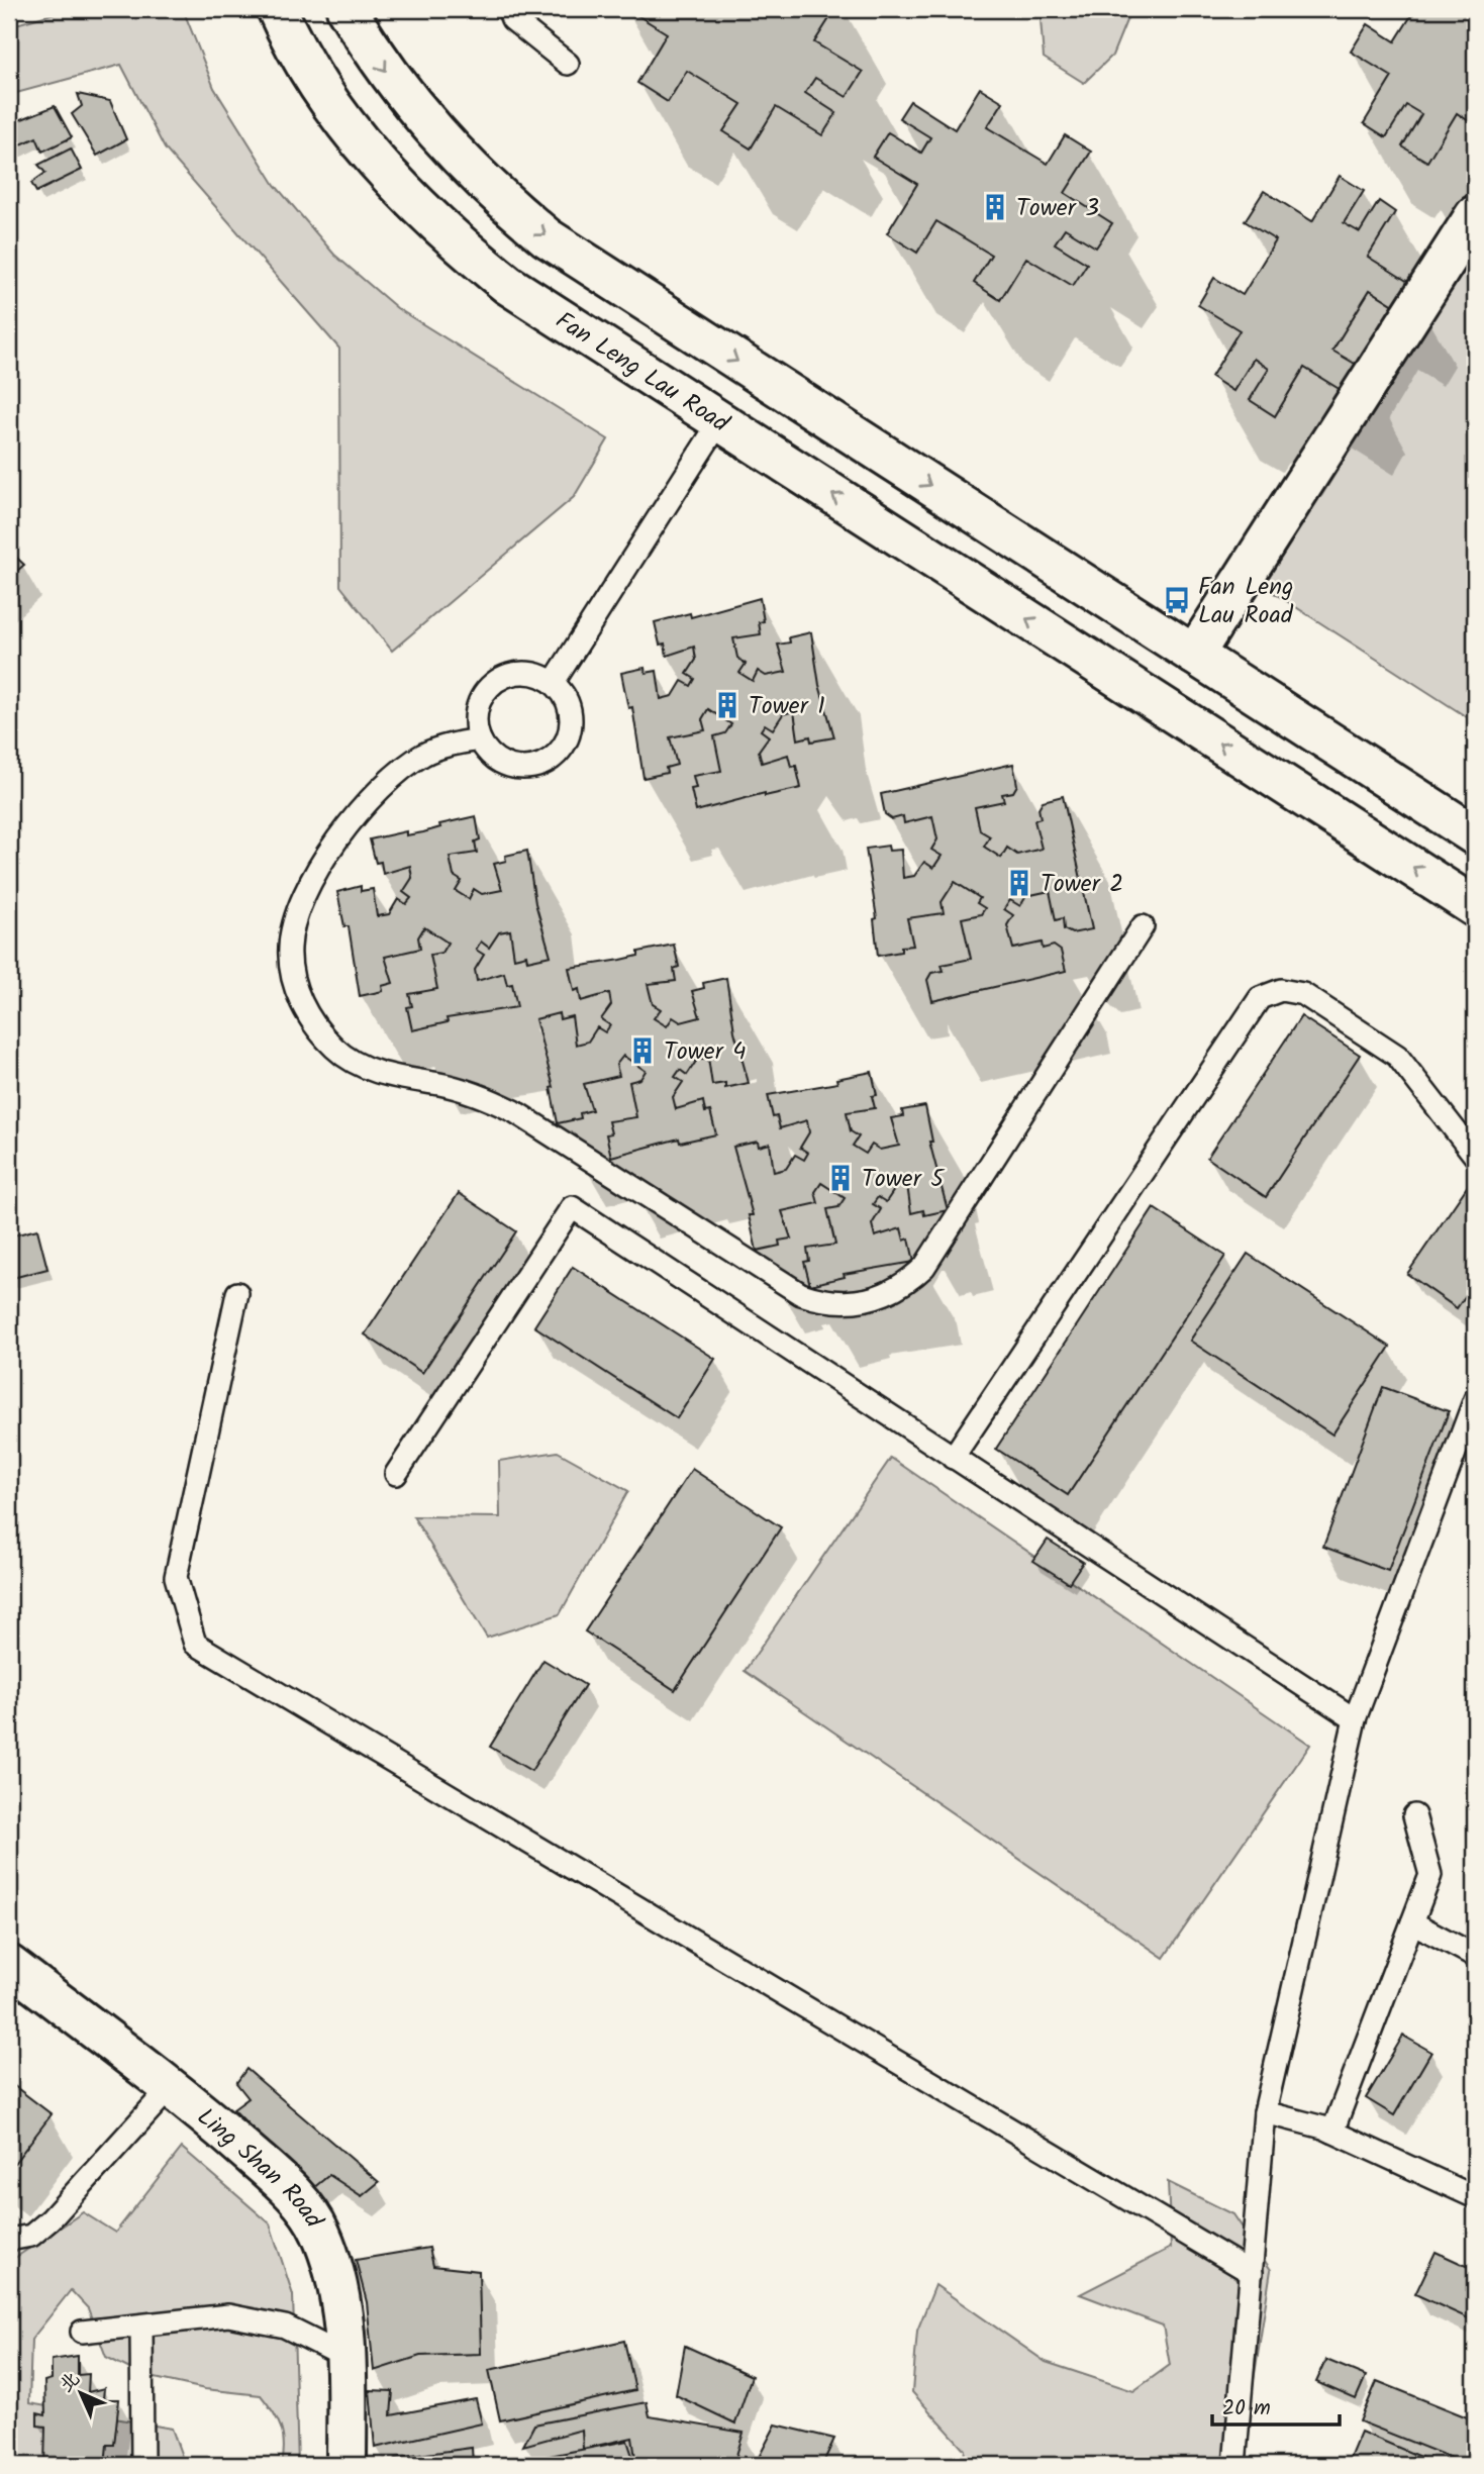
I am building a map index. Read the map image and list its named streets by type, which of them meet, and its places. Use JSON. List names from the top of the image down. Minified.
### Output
{"streets":{"street":["Fan Leng Lau Road","Ling Shan Road"]},"places":{"building":["Tower 3","Tower 1","Tower 2","Tower 4","Tower 5"],"bus stop":["Fan Leng Lau Road"]},"scale_bar":"20 m","north":"top left"}
